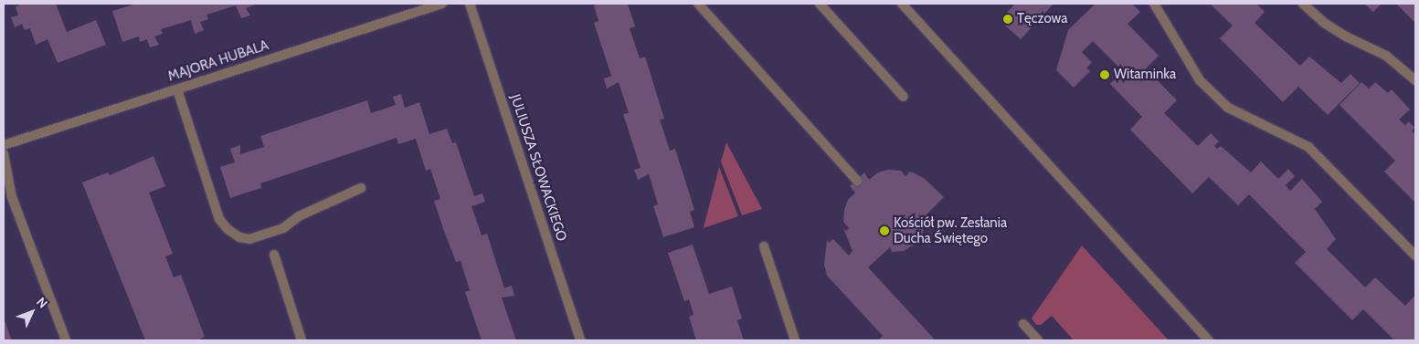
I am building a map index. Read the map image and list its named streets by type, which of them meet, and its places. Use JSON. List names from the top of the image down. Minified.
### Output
{"streets":{"street":["MAJORA HUBALA","JULIUSZA SŁOWACKIEGO"]},"places":["Tęczowa","Witaminka","Kościół pw. Zesłania Ducha Świętego"],"north":"top right"}
